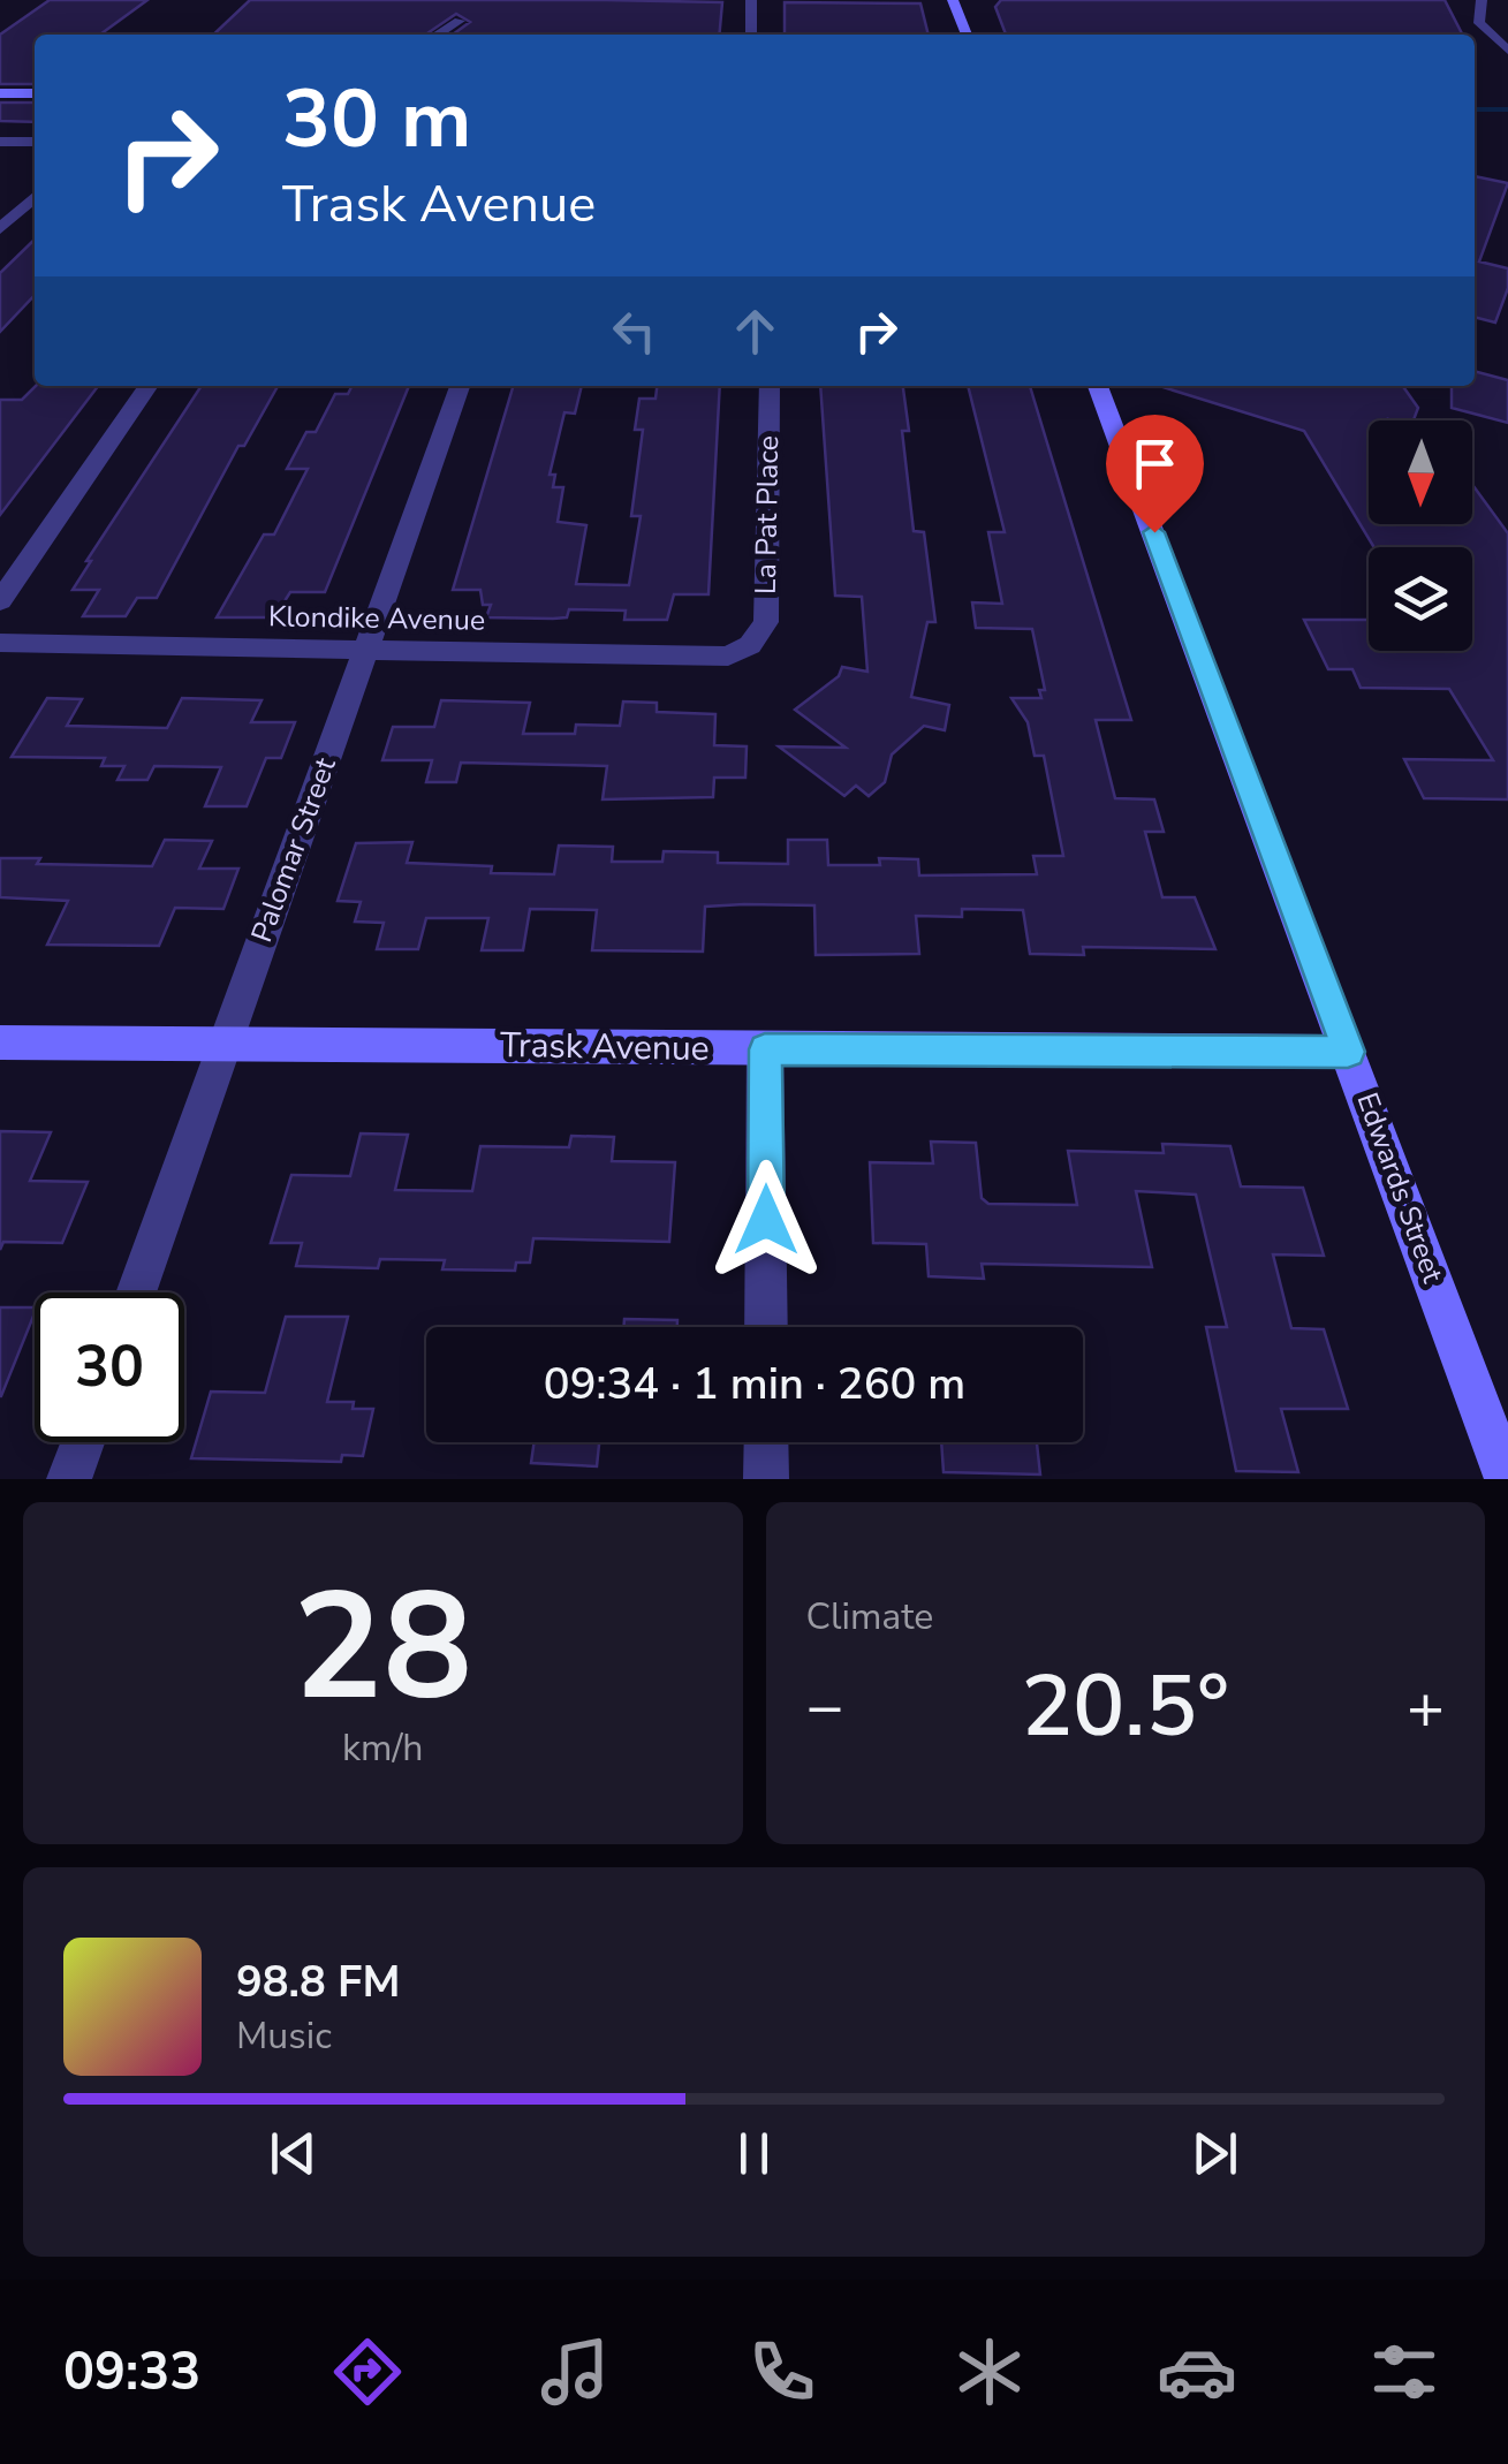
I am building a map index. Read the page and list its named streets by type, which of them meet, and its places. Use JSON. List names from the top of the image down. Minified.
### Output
{"streets":{"street":["La Pat Place","Klondike Avenue","Palomar Street","Trask Avenue","Edwards Street"]},"crossings":[["La Pat Place","Klondike Avenue"],["Klondike Avenue","Palomar Street"],["Palomar Street","Trask Avenue"],["Trask Avenue","Edwards Street"]],"north":"bottom","page":{"turn":["30 m","Trask Avenue"],"limit":"30","trip":"09:34 · 1 min · 260 m","tile":[["28","km/h"],"Climate"],"heat":["−","20.5°","+"],"song":["98.8 FM","Music"],"tabs":"09:33"}}
